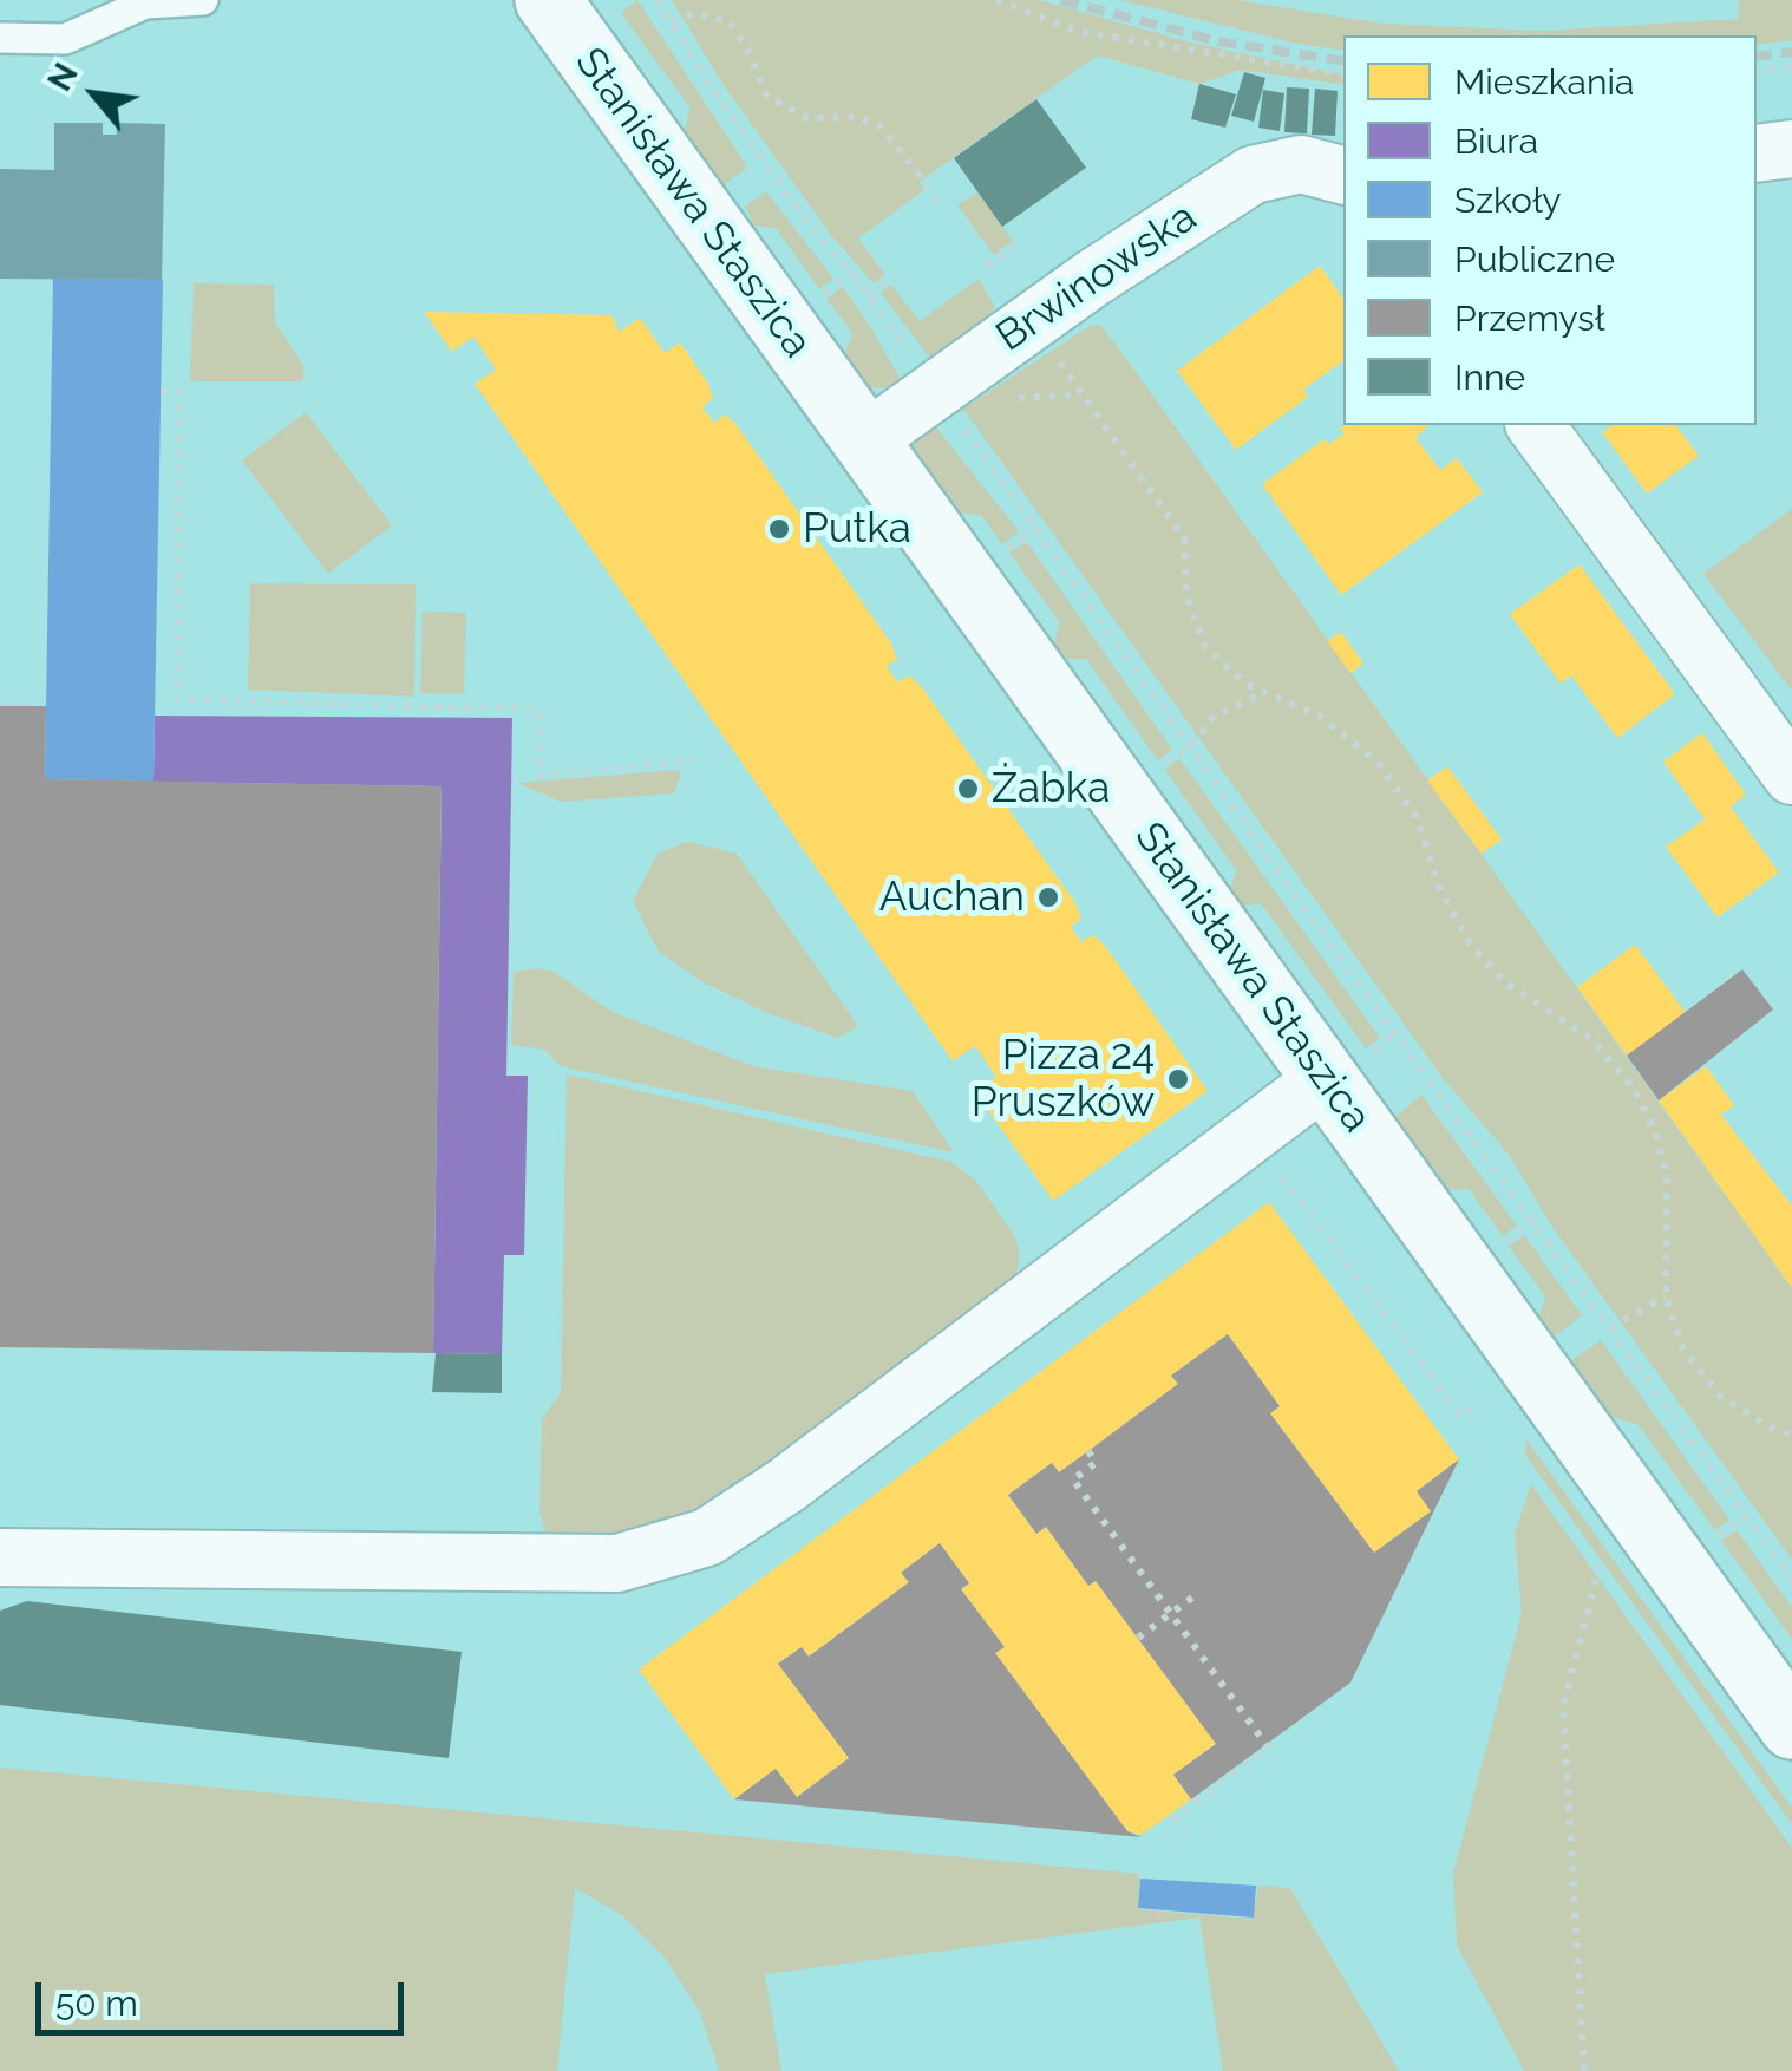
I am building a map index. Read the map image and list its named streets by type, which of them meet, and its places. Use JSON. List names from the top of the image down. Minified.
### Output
{"streets":{"street":["Stanisława Staszica","Brwinowska"]},"crossings":[["Stanisława Staszica","Brwinowska"]],"places":["Putka","Żabka","Auchan","Pizza 24 Pruszków"],"legend":["Mieszkania","Biura","Szkoły","Publiczne","Przemysł","Inne"],"scale_bar":"50 m","north":"top left"}
